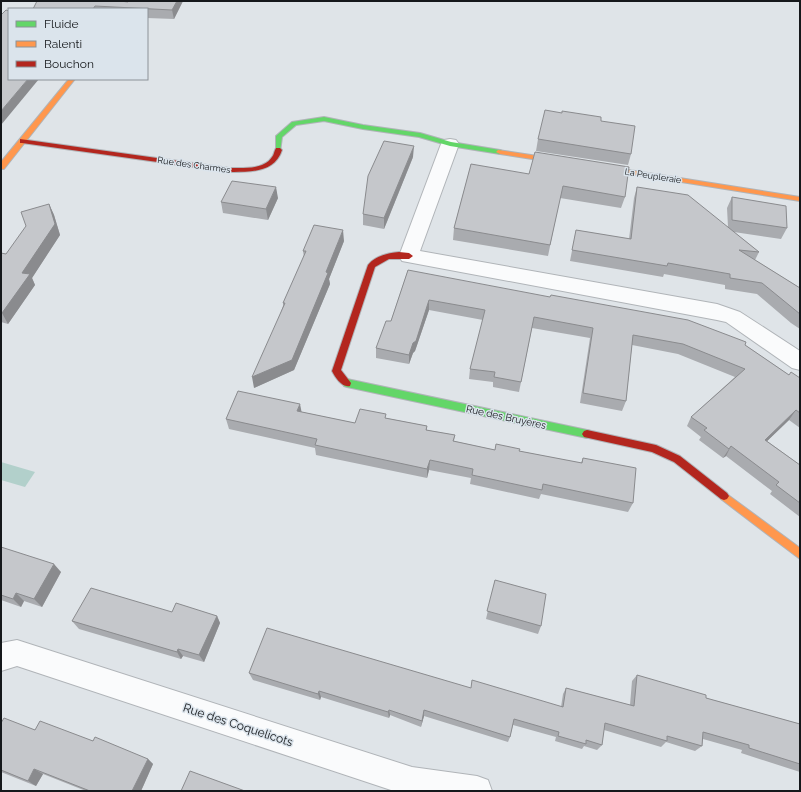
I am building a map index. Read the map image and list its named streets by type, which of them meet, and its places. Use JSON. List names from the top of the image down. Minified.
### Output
{"streets":{"street":["Rue des Charmes","La Peupleraie","Rue des Bruyères","Rue des Coquelicots"]},"legend":["Fluide","Ralenti","Bouchon"]}
